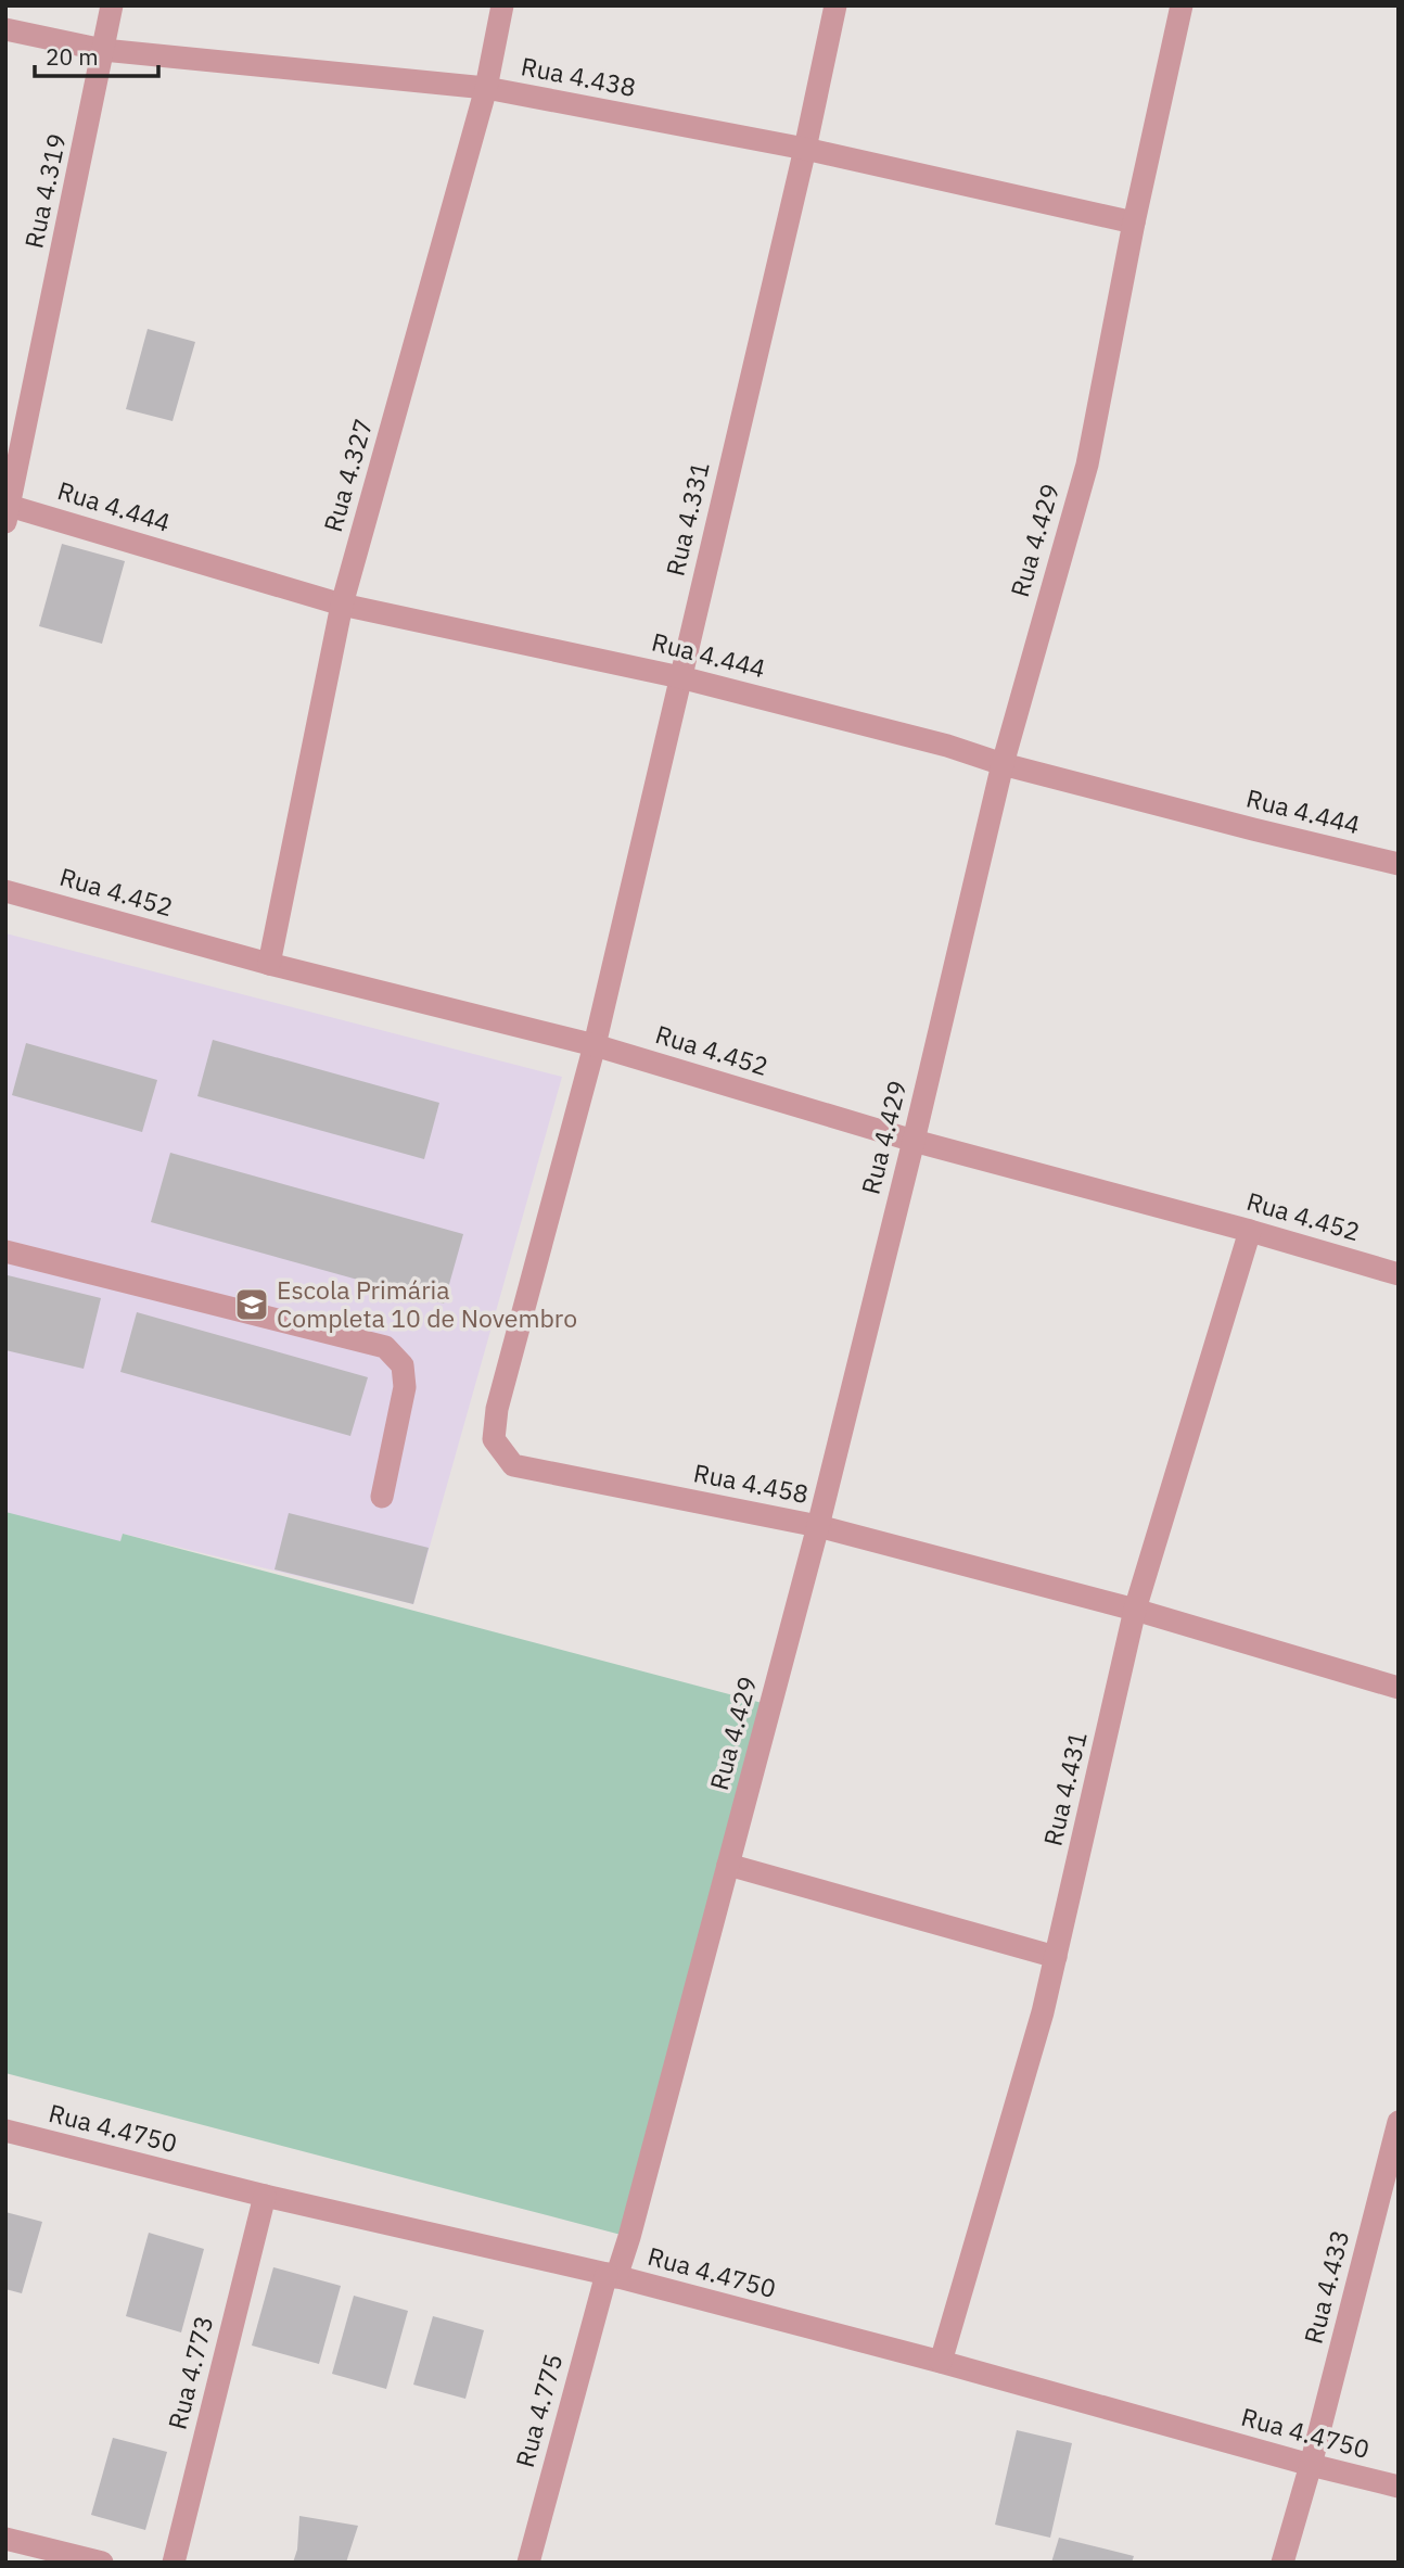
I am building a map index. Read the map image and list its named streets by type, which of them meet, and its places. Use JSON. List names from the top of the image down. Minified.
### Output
{"streets":{"street":["Rua 4.438","Rua 4.319","Rua 4.327","Rua 4.444","Rua 4.331","Rua 4.429","Rua 4.452","Rua 4.458","Rua 4.431","Rua 4.4750","Rua 4.433","Rua 4.773","Rua 4.775"]},"crossings":[["Rua 4.438","Rua 4.319"],["Rua 4.438","Rua 4.327"],["Rua 4.438","Rua 4.331"],["Rua 4.438","Rua 4.429"],["Rua 4.319","Rua 4.444"],["Rua 4.327","Rua 4.444"],["Rua 4.327","Rua 4.452"],["Rua 4.444","Rua 4.331"],["Rua 4.444","Rua 4.429"],["Rua 4.331","Rua 4.452"],["Rua 4.331","Rua 4.458"],["Rua 4.429","Rua 4.452"],["Rua 4.429","Rua 4.458"],["Rua 4.429","Rua 4.4750"],["Rua 4.429","Rua 4.775"],["Rua 4.452","Rua 4.458"],["Rua 4.452","Rua 4.431"],["Rua 4.458","Rua 4.431"],["Rua 4.431","Rua 4.4750"],["Rua 4.4750","Rua 4.433"],["Rua 4.4750","Rua 4.773"],["Rua 4.4750","Rua 4.775"]],"places":{"school or university":["Escola Primária Completa 10 de Novembro"]},"scale_bar":"20 m"}
